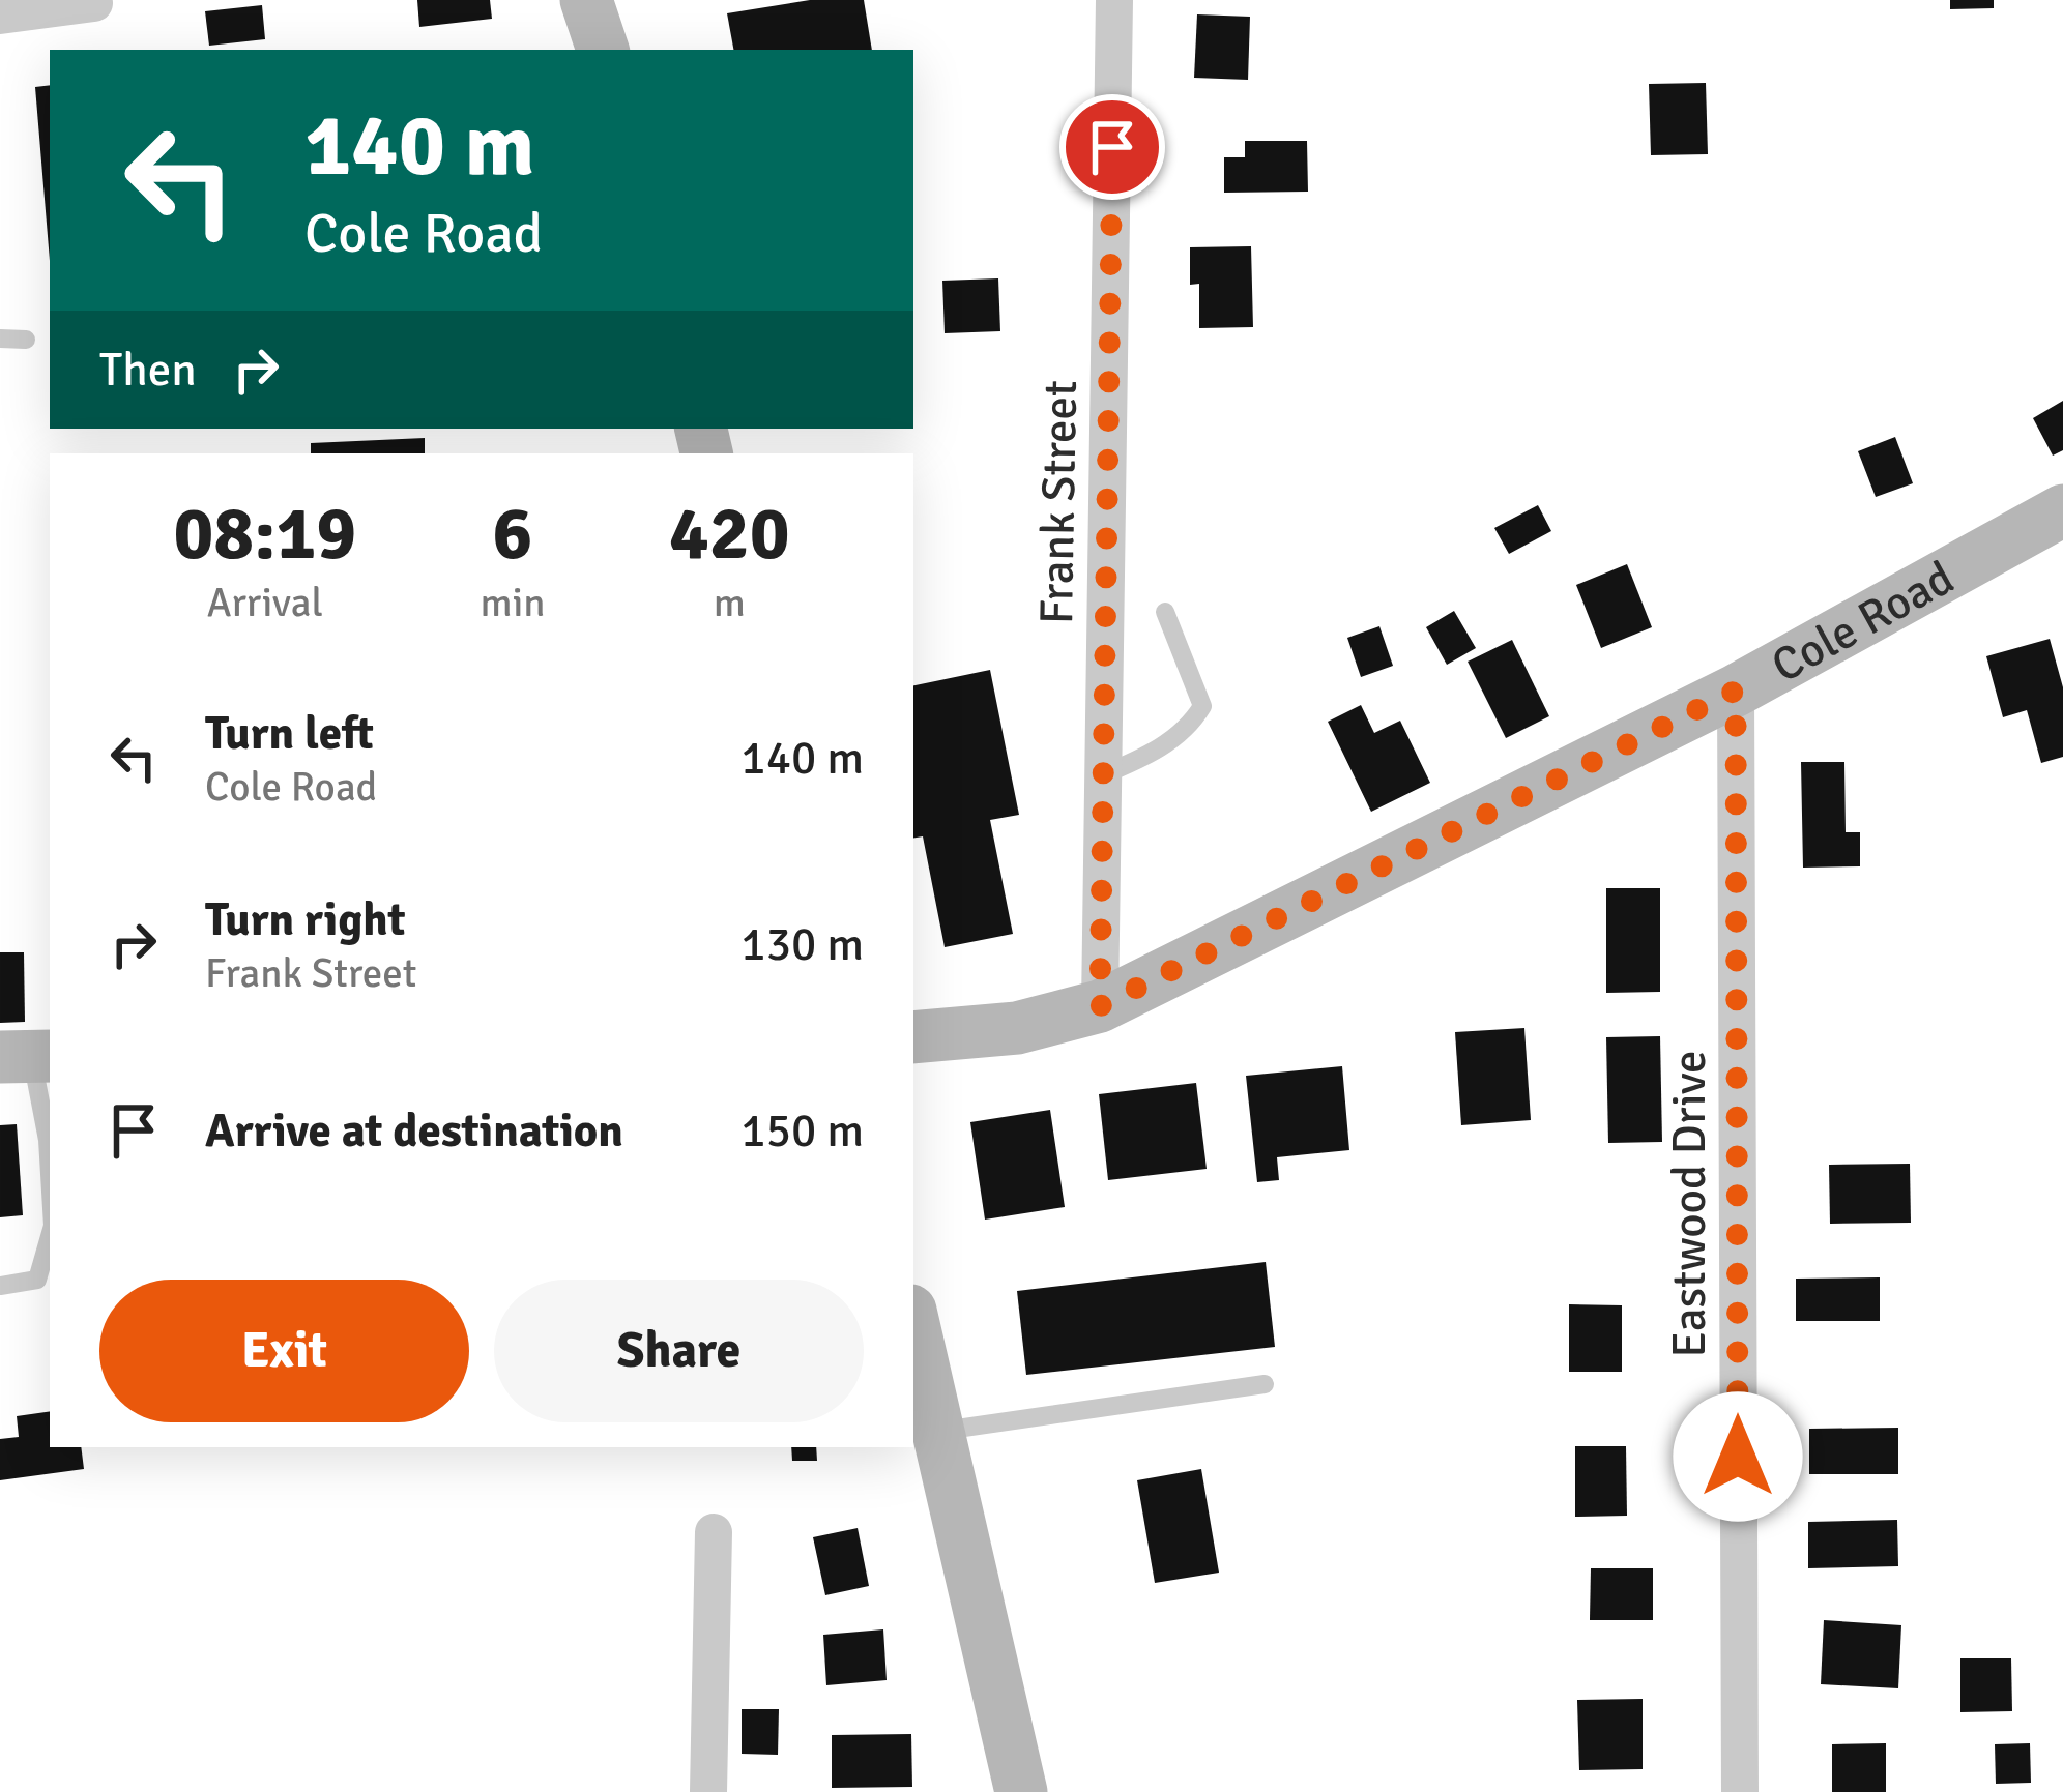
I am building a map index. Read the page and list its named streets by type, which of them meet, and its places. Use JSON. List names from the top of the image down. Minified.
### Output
{"streets":{"street":["Frank Street","Cole Road","Eastwood Drive"]},"crossings":[["Frank Street","Cole Road"],["Cole Road","Eastwood Drive"]],"page":{"turn":["140 m","Cole Road"],"then":"Then","eta":["08:19","Arrival","6","min","420","m"],"list":[{"name":"Turn left","note":"Cole Road","value":"140 m"},{"name":"Turn right","note":"Frank Street","value":"130 m"},{"name":"Arrive at destination","value":"150 m"}],"buttons":["Exit","Share"]}}
